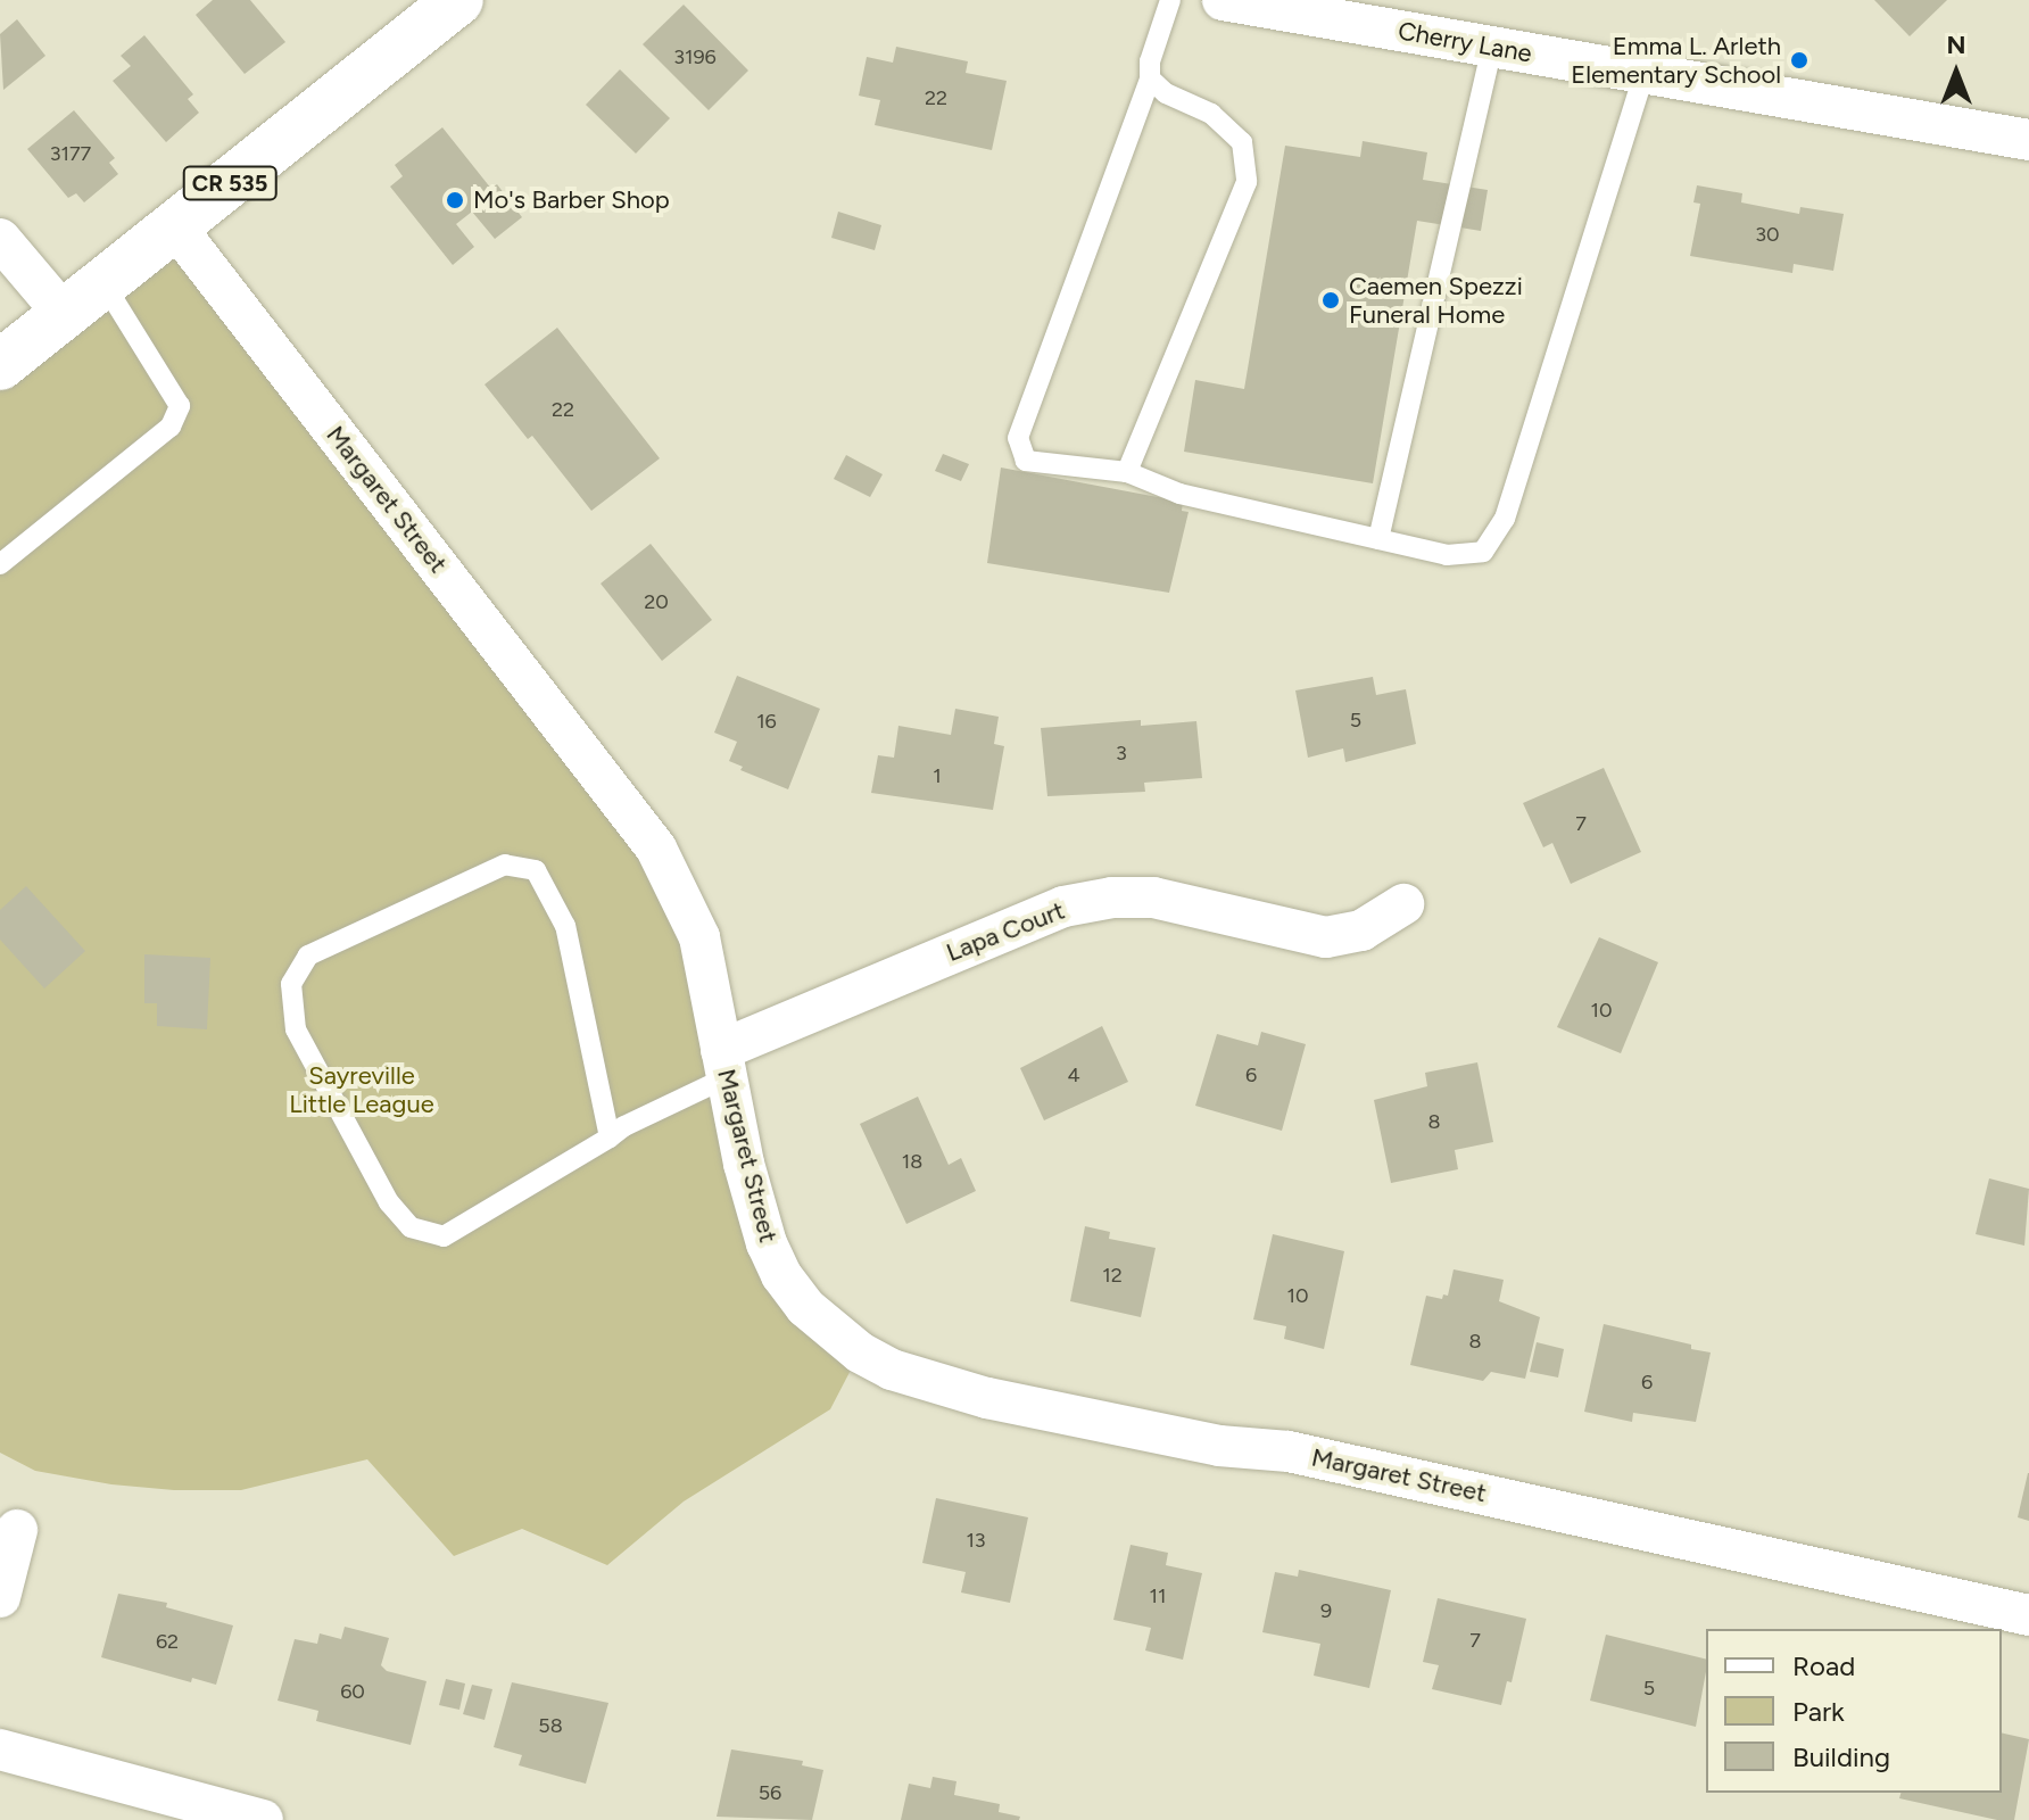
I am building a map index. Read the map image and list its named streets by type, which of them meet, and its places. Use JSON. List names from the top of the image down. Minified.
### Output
{"streets":{"main road":["CR 535"],"street":["Cherry Lane","Margaret Street","Lapa Court"]},"crossings":[["CR 535","Margaret Street"],["Margaret Street","Lapa Court"]],"parks":["Sayreville Little League"],"places":["Emma L. Arleth Elementary School","Mo's Barber Shop","Caemen Spezzi Funeral Home"],"house_numbers":["3196","22","3177","30","22","20","5","16","3","1","7","10","4","6","8","18","12","10","8","6","13","11","9","7","62","5","60","58","56"],"legend":["Road","Park","Building"],"north":"top"}
